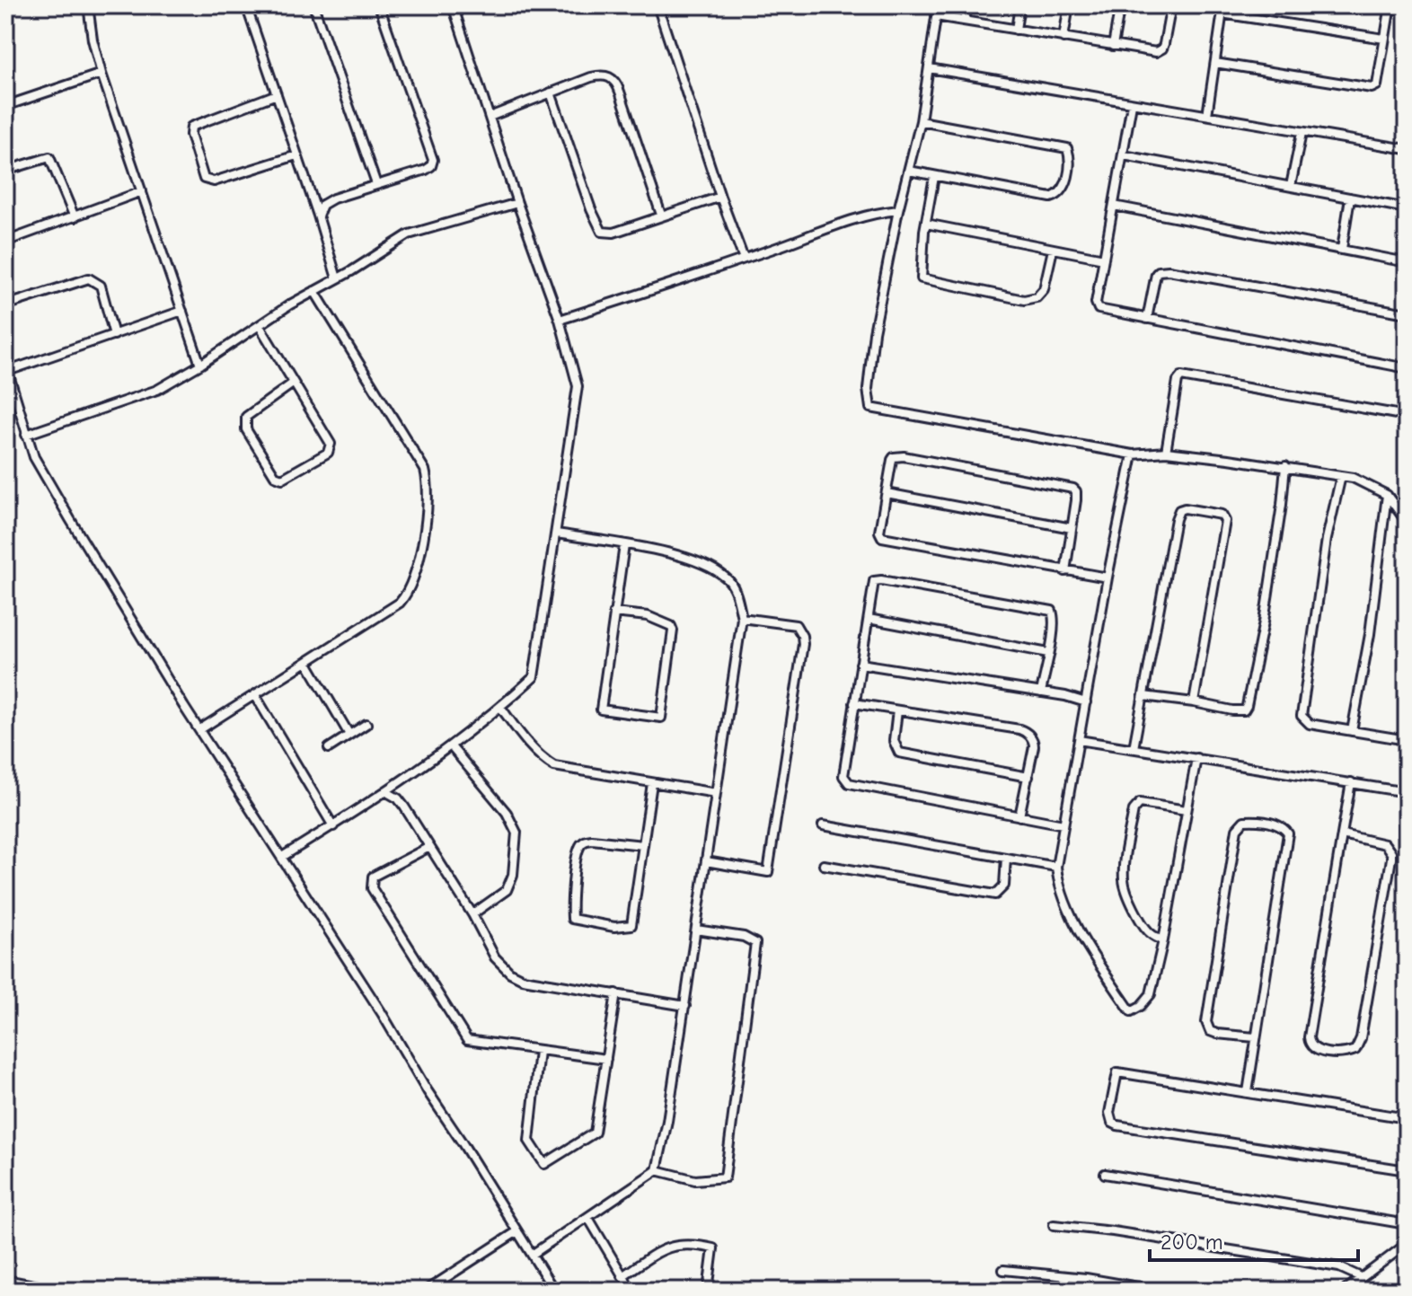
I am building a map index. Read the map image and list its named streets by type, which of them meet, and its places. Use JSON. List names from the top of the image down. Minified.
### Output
{"scale_bar":"200 m"}
